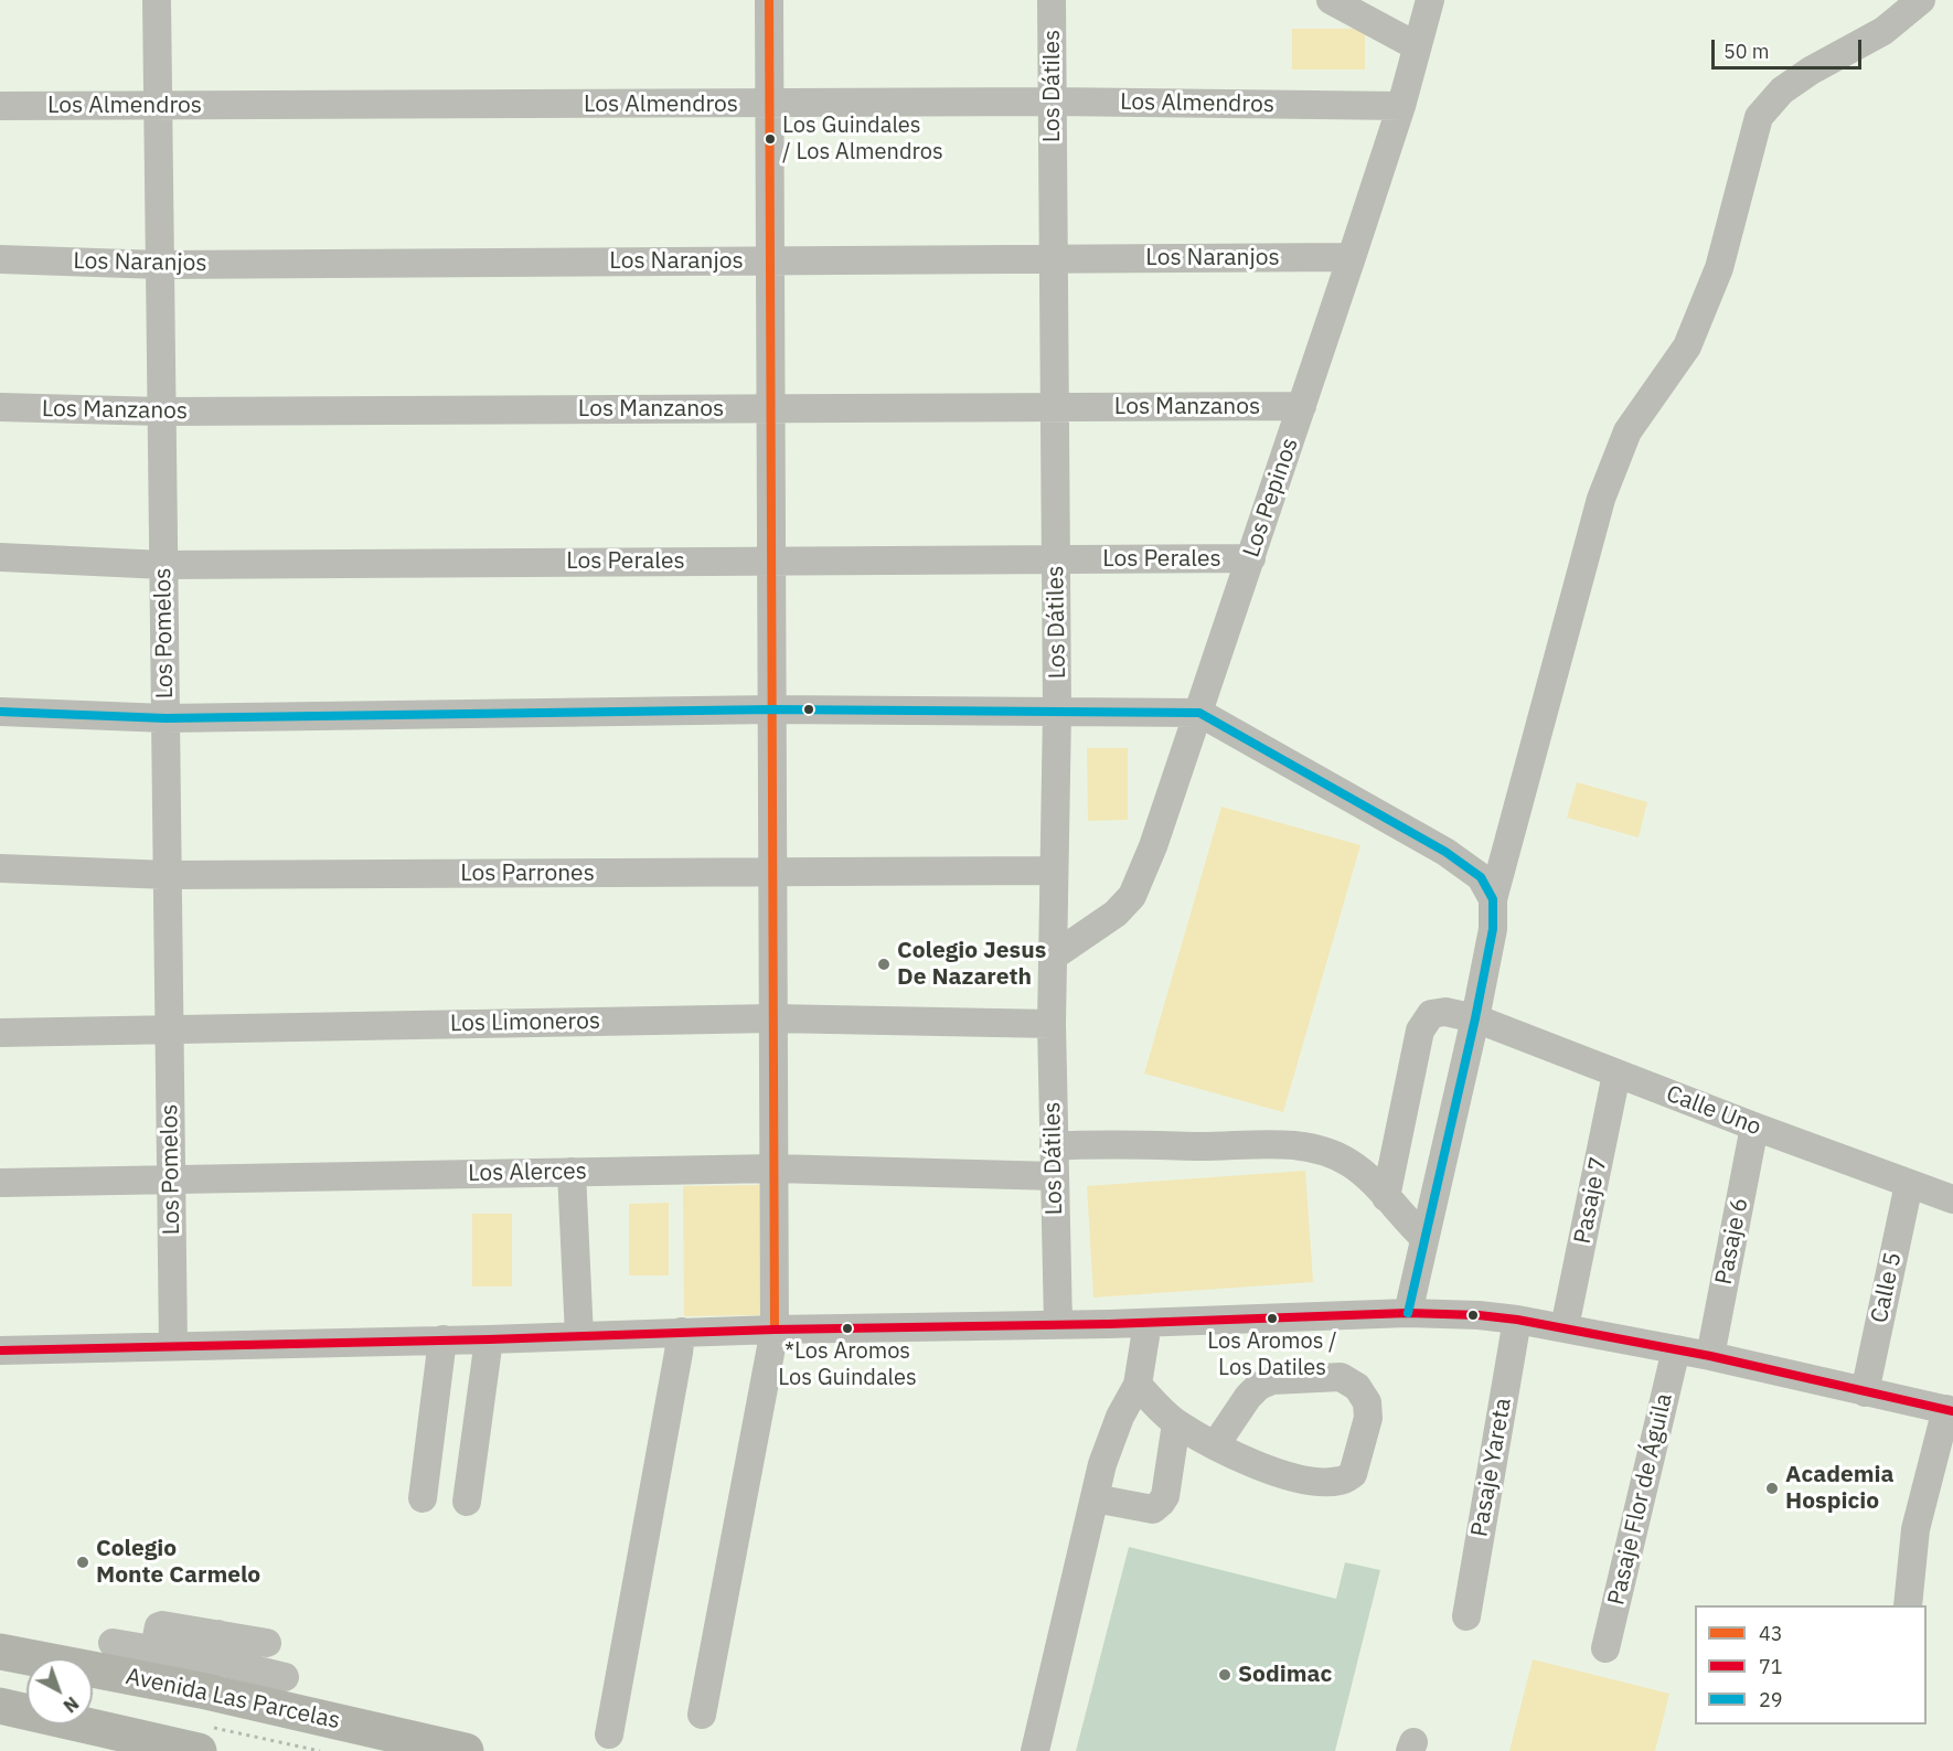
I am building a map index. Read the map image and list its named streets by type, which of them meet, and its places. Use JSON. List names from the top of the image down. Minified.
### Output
{"streets":{"main road":["Avenida Las Parcelas"],"street":["Los Dátiles","Los Almendros","Los Naranjos","Los Manzanos","Los Pepinos","Los Perales","Los Pomelos","Los Parrones","Los Limoneros","Calle Uno","Los Alerces","Pasaje 7","Pasaje 6","Calle 5","Pasaje Yareta","Pasaje Flor de Águila"]},"crossings":[["Los Dátiles","Los Almendros"],["Los Dátiles","Los Naranjos"],["Los Dátiles","Los Manzanos"],["Los Dátiles","Los Pepinos"],["Los Dátiles","Los Perales"],["Los Dátiles","Los Parrones"],["Los Dátiles","Los Limoneros"],["Los Dátiles","Los Alerces"],["Los Almendros","Los Pepinos"],["Los Almendros","Los Pomelos"],["Los Naranjos","Los Pepinos"],["Los Naranjos","Los Pomelos"],["Los Manzanos","Los Pepinos"],["Los Manzanos","Los Pomelos"],["Los Pepinos","Los Perales"],["Los Perales","Los Pomelos"],["Los Pomelos","Los Parrones"],["Los Pomelos","Los Limoneros"],["Los Pomelos","Los Alerces"],["Calle Uno","Pasaje 7"],["Calle Uno","Pasaje 6"],["Calle Uno","Calle 5"]],"places":["Los Guindales / Los Almendros","Colegio Jesus De Nazareth","Los Aromos / Los Datiles","*Los Aromos Los Guindales","Academia Hospicio","Colegio Monte Carmelo","Sodimac"],"lines":["transit line 43","transit line 29","transit line 71"],"legend":["43","71","29"],"scale_bar":"50 m","north":"bottom right"}
